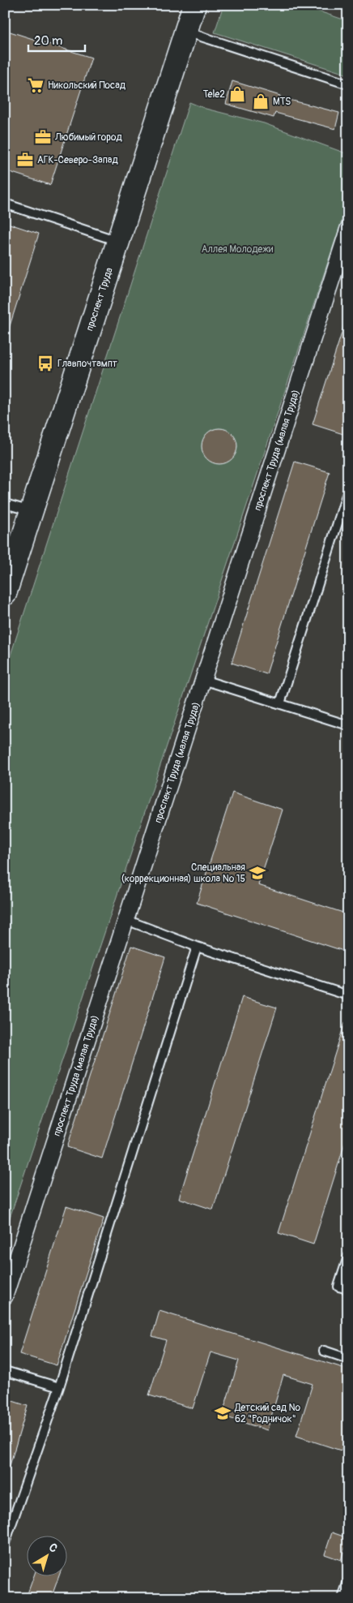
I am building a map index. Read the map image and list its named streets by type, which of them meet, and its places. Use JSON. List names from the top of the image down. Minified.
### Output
{"streets":{"street":["проспект Труда","проспект Труда (малая Труда)"]},"parks":["Аллея Молодежи"],"places":{"supermarket":["Никольский Посад"],"shop":["Tele2","MTS"],"office":["Любимый город","АГК-Северо-Запад"],"bus stop":["Главпочтампт"],"school or university":["Специальная (коррекционная) школа № 15","Детский сад № 62 \"Родничок\""]},"scale_bar":"20 m","north":"top right"}
